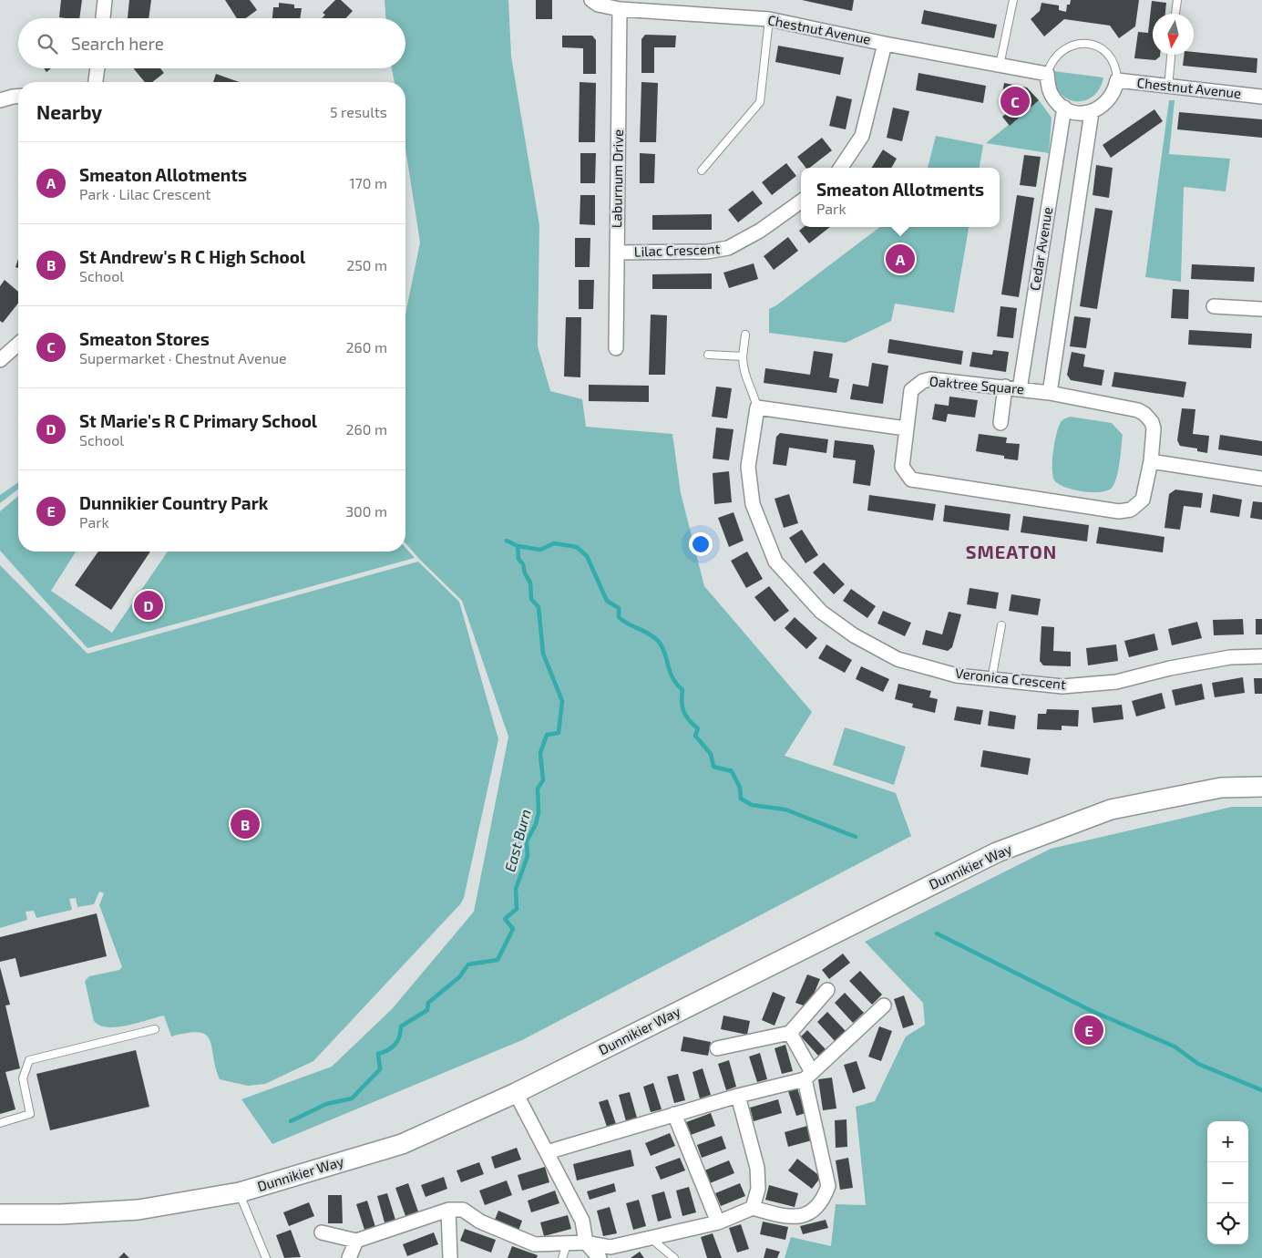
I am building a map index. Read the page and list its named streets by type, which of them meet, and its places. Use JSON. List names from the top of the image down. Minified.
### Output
{"streets":{"main road":["Dunnikier Way"],"street":["Chestnut Avenue","Laburnum Drive","Cedar Avenue","Lilac Crescent","Oaktree Square","Veronica Crescent"]},"crossings":[["Chestnut Avenue","Laburnum Drive"],["Chestnut Avenue","Cedar Avenue"],["Laburnum Drive","Lilac Crescent"],["Cedar Avenue","Oaktree Square"]],"districts":["SMEATON"],"water":["East Burn"],"north":"bottom","page":{"search":"Search here","heading":["Nearby","5 results"],"pins":["C","A","D","B","E"],"list":[{"mark":"A","name":"Smeaton Allotments","note":"Park · Lilac Crescent","value":"170 m"},{"mark":"B","name":"St Andrew's R C High School","note":"School","value":"250 m"},{"mark":"C","name":"Smeaton Stores","note":"Supermarket · Chestnut Avenue","value":"260 m"},{"mark":"D","name":"St Marie's R C Primary School","note":"School","value":"260 m"},{"mark":"E","name":"Dunnikier Country Park","note":"Park","value":"300 m"}],"popup":["Smeaton Allotments","Park"],"map_buttons":["+","−"]}}
